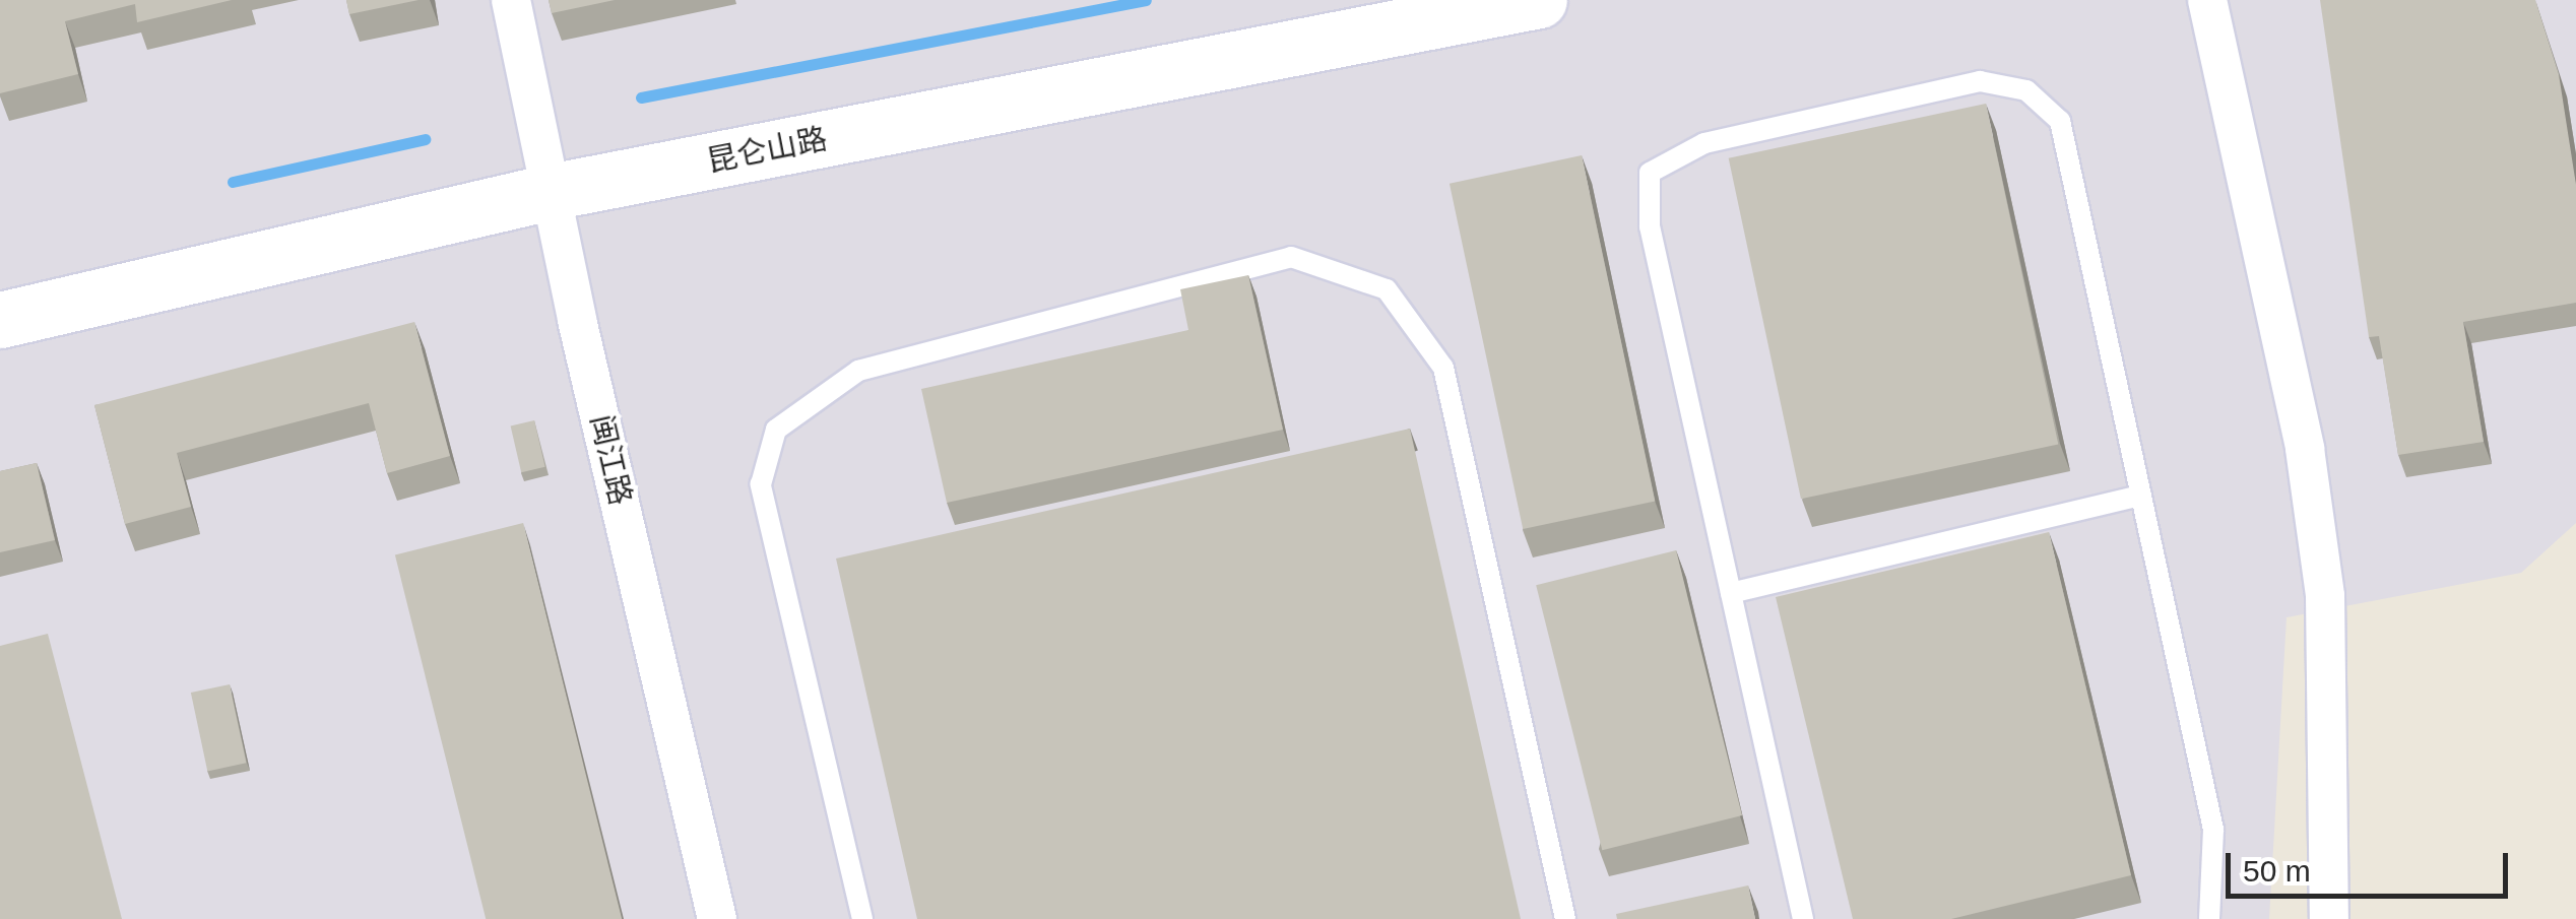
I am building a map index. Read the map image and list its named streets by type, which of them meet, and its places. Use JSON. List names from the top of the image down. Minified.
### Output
{"streets":{"main road":["昆仑山路"],"street":["闽江路"]},"crossings":[["昆仑山路","闽江路"]],"scale_bar":"50 m"}
